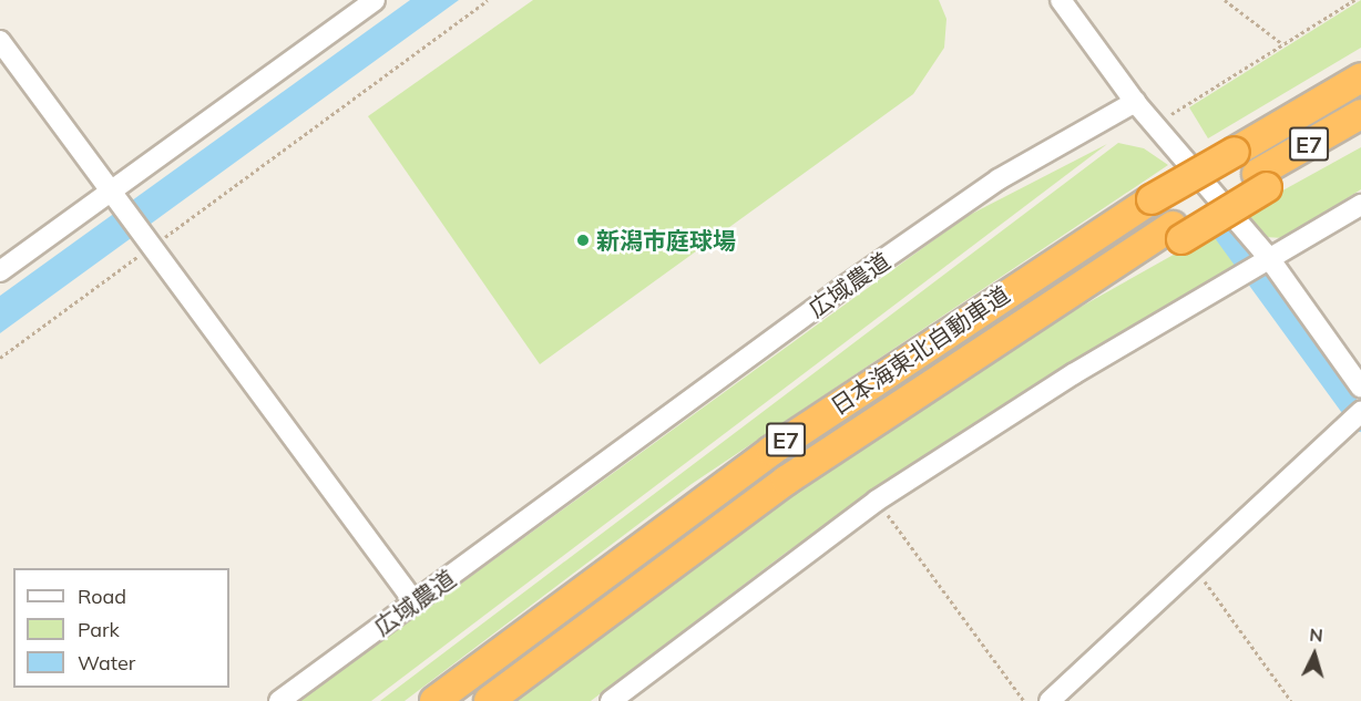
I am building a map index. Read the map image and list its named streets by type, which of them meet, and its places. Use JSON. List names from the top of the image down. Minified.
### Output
{"streets":{"highway":["E7","日本海東北自動車道"],"street":["広域農道"]},"places":["新潟市庭球場"],"legend":["Road","Park","Water"],"north":"top"}
